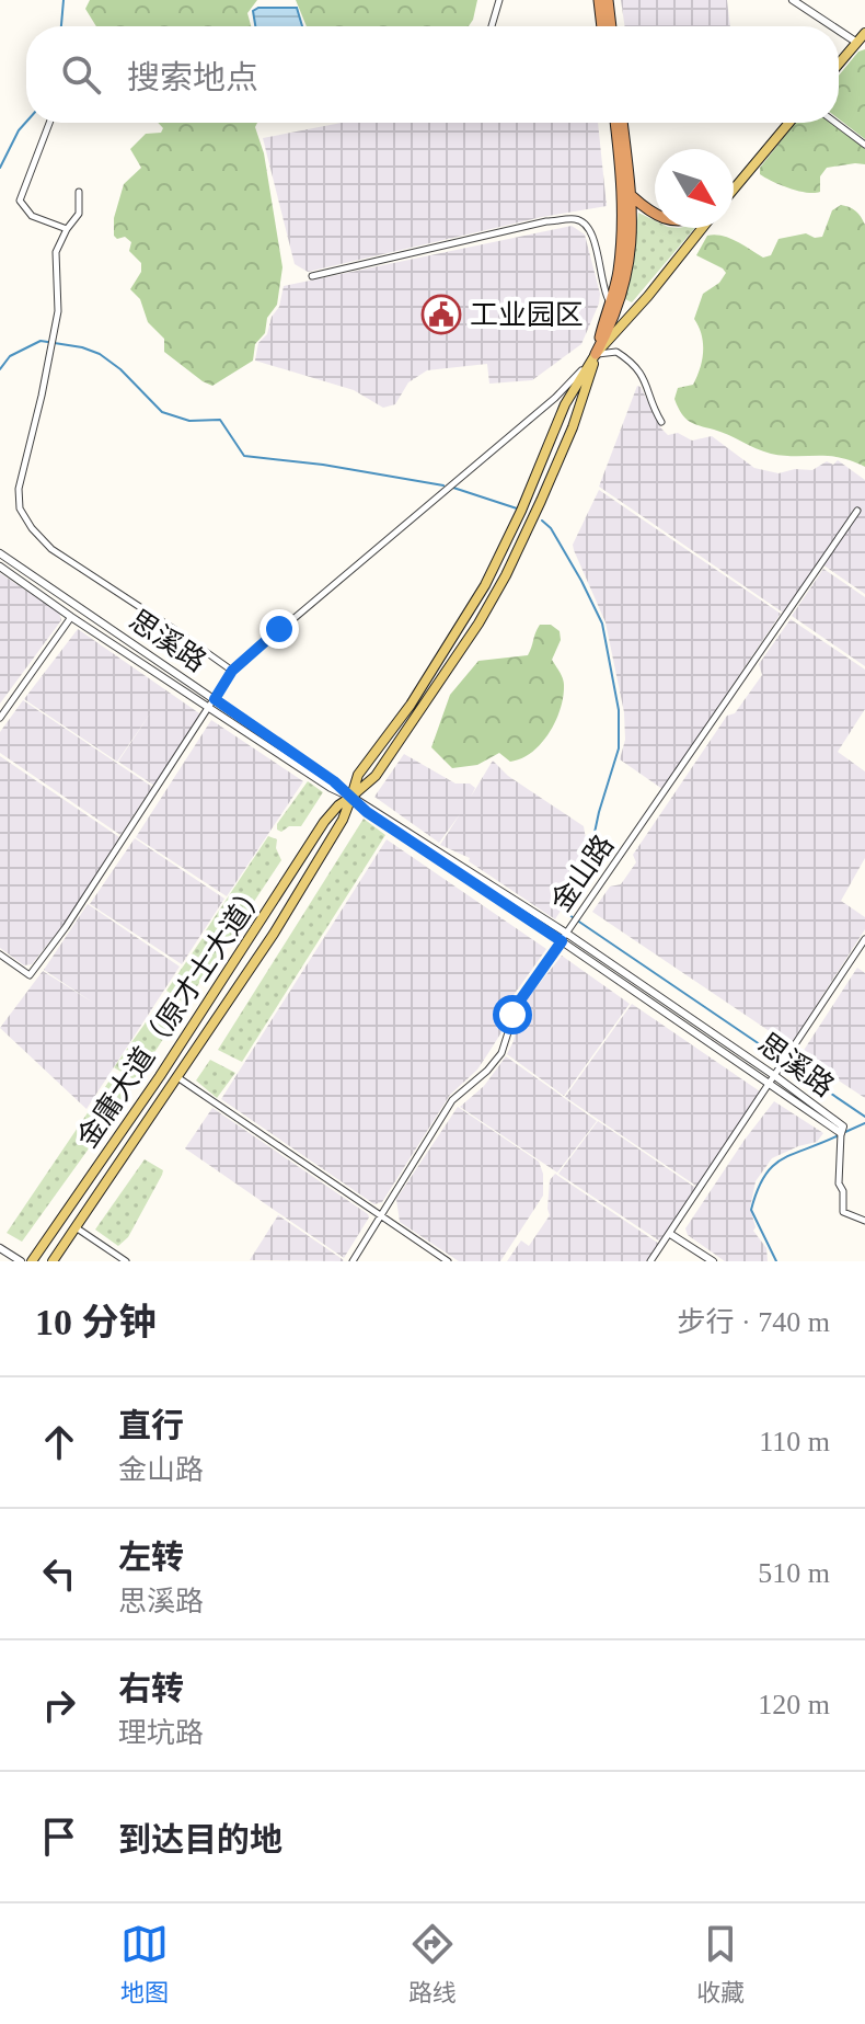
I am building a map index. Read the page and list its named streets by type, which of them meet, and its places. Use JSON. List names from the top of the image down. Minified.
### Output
{"streets":{"main road":["金庸大道（原才士大道）"],"street":["思溪路","金山路"]},"crossings":[["思溪路","金山路"],["思溪路","金庸大道（原才士大道）"]],"places":{"public building":["工业园区"]},"north":"bottom right","page":{"search":"搜索地点","heading":["10 分钟","步行 · 740 m"],"list":[["直行","金山路","110 m"],["左转","思溪路","510 m"],["右转","理坑路","120 m"],"到达目的地"],"nav":["地图","路线","收藏"]}}
